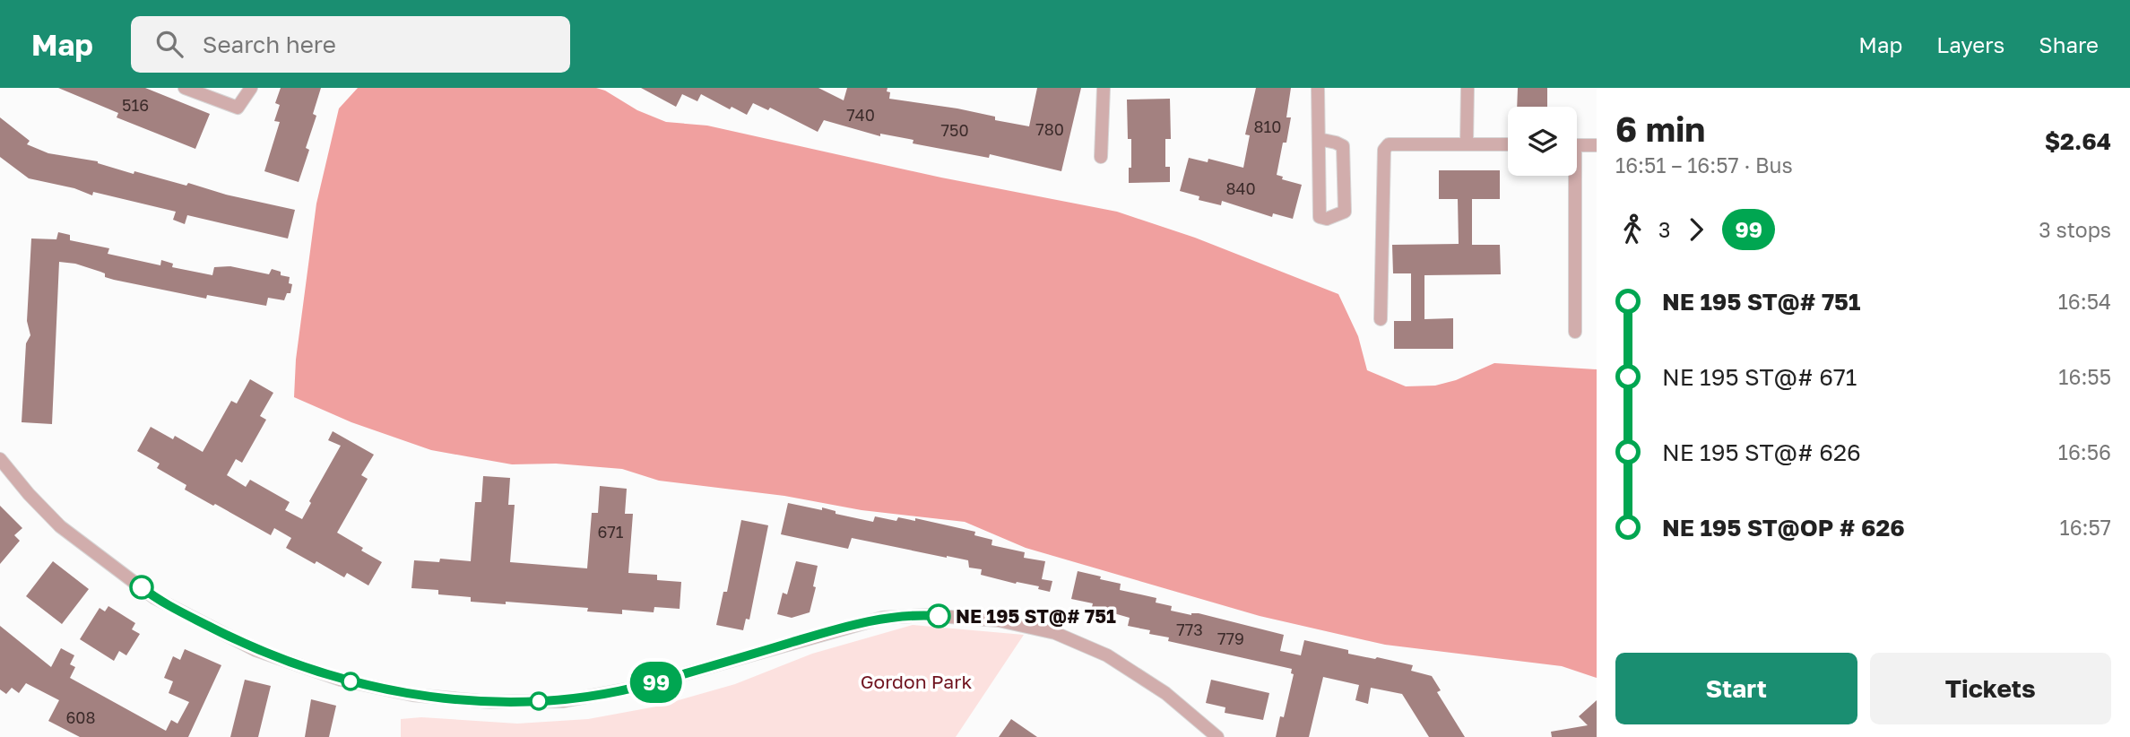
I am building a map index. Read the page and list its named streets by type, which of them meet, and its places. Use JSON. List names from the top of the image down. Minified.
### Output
{"parks":["Gordon Park"],"places":["NE 195 ST@# 751"],"lines":["bus line 99"],"house_numbers":["516","740","810","780","750","840","671","773","779","608"],"page":{"header":"Map","search":"Search here","nav":["Map","Layers","Share"],"on_map":"99","heading":["6 min","16:51 – 16:57 · Bus","$2.64"],"legs":["3","99","3 stops"],"list":[{"name":"NE 195 ST@# 751","value":"16:54"},{"name":"NE 195 ST@# 671","value":"16:55"},{"name":"NE 195 ST@# 626","value":"16:56"},{"name":"NE 195 ST@OP # 626","value":"16:57"}],"buttons":["Start","Tickets"]}}
